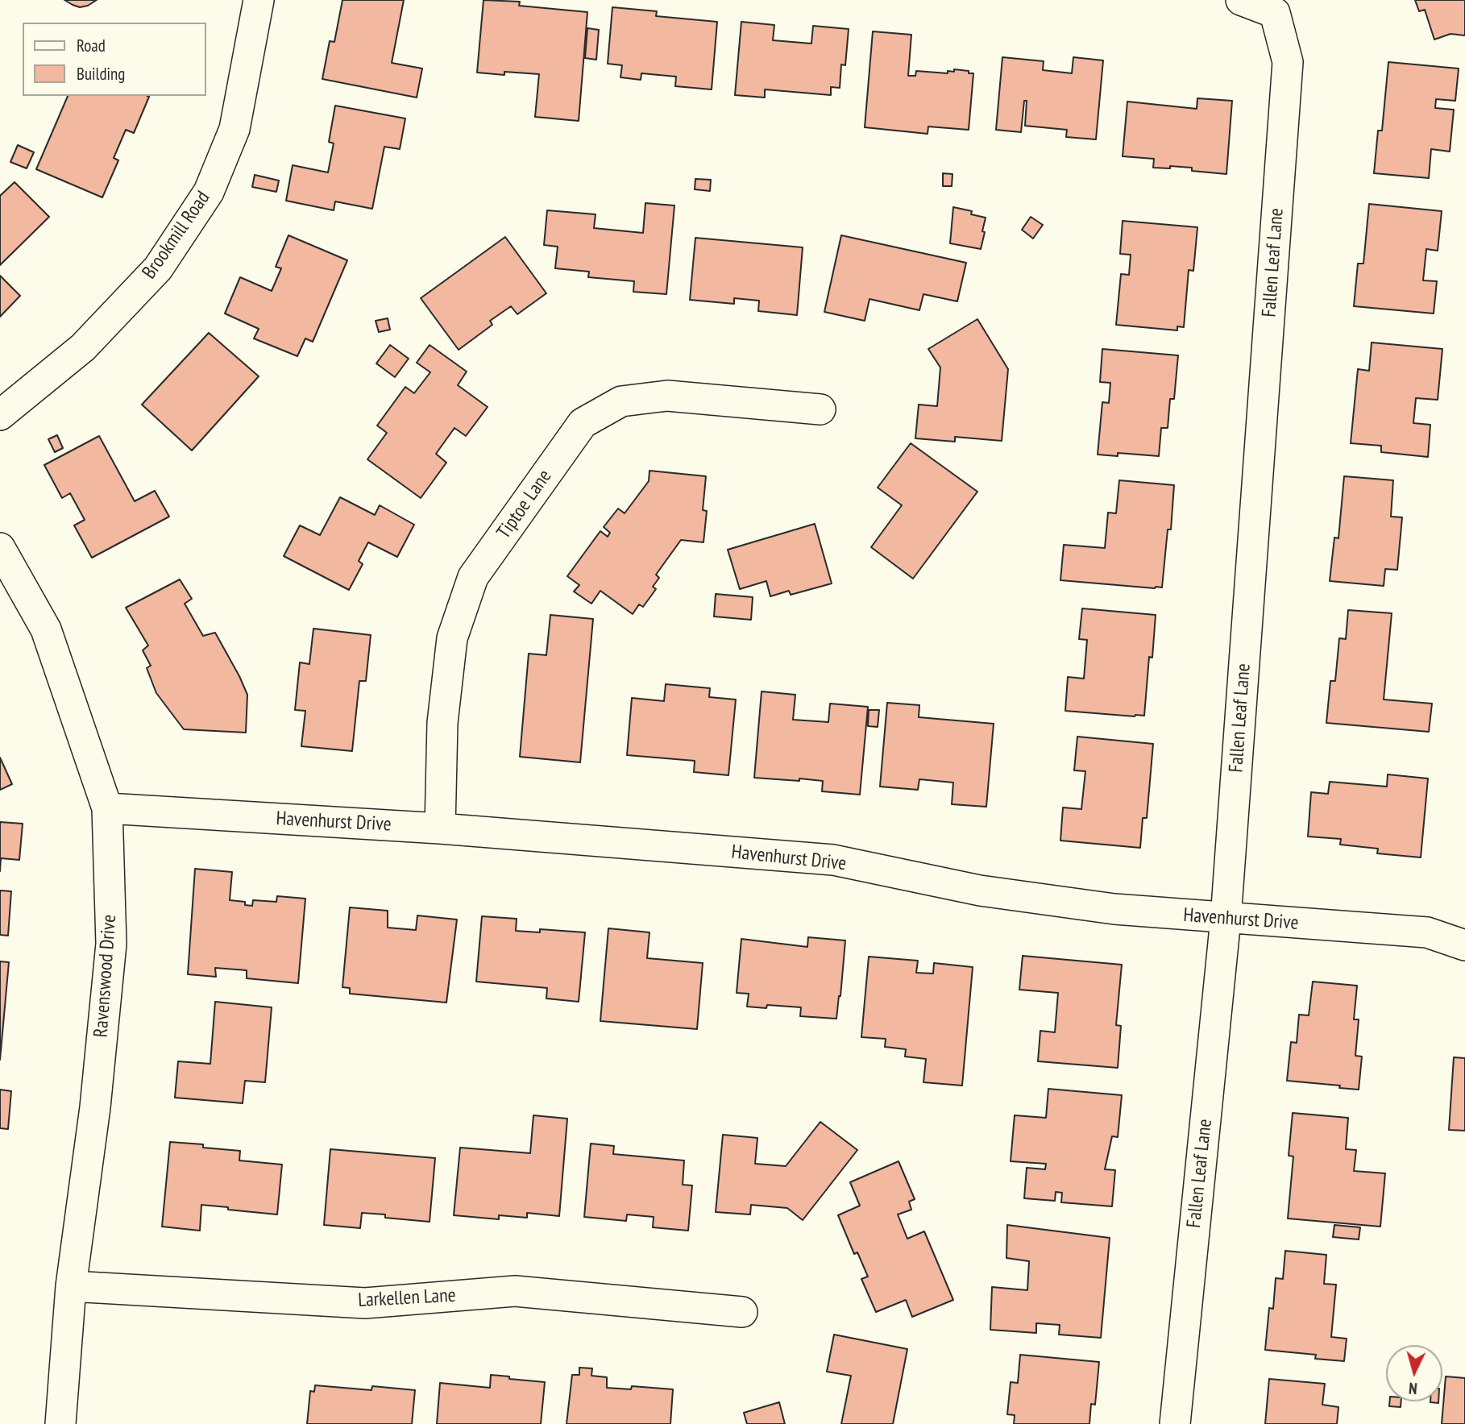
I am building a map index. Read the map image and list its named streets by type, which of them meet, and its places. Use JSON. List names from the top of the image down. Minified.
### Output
{"streets":{"street":["Brookmill Road","Fallen Leaf Lane","Tiptoe Lane","Havenhurst Drive","Ravenswood Drive","Larkellen Lane"]},"crossings":[["Fallen Leaf Lane","Havenhurst Drive"],["Tiptoe Lane","Havenhurst Drive"],["Havenhurst Drive","Ravenswood Drive"],["Ravenswood Drive","Larkellen Lane"]],"legend":["Road","Building"],"north":"bottom"}
